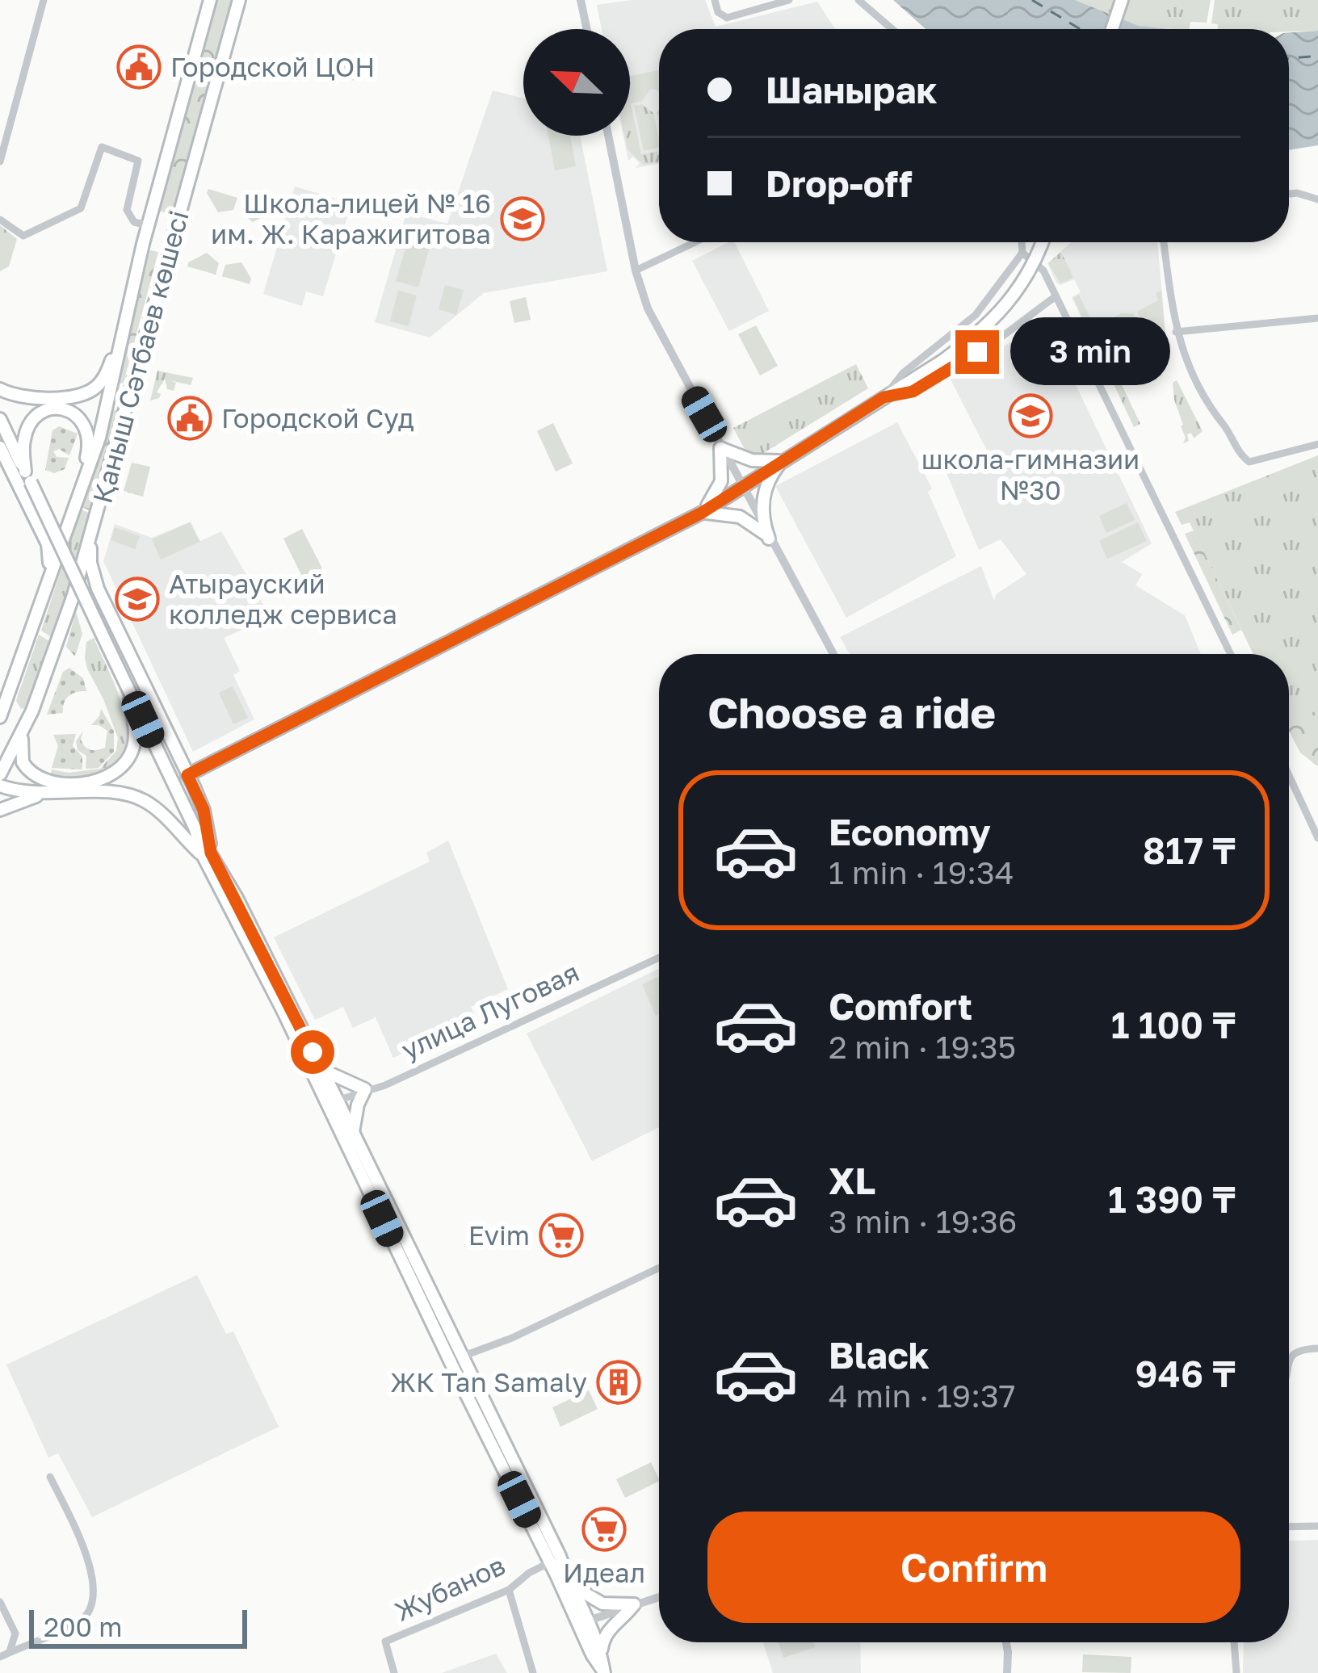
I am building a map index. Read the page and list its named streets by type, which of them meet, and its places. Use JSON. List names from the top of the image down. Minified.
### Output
{"streets":{"main road":["Қаныш Сәтбаев көшесі"],"street":["улица Луговая","Жубанов"]},"places":{"public building":["Городской ЦОН","Городской Суд"],"school or university":["Школа-лицей № 16 им. Ж. Каражигитова","школа-гимназии №30","Атырауский колледж сервиса"],"supermarket":["Evim","Идеал"],"building":["ЖК Tan Samaly"]},"scale_bar":"200 m","north":"top left","page":{"banner":["Шанырак","Drop-off"],"bubble":"3 min","heading":"Choose a ride","list":[{"name":"Economy","note":"1 min · 19:34","value":"817 ₸"},{"name":"Comfort","note":"2 min · 19:35","value":"1 100 ₸"},{"name":"XL","note":"3 min · 19:36","value":"1 390 ₸"},{"name":"Black","note":"4 min · 19:37","value":"946 ₸"}],"buttons":"Confirm","scale":"200 m"}}
